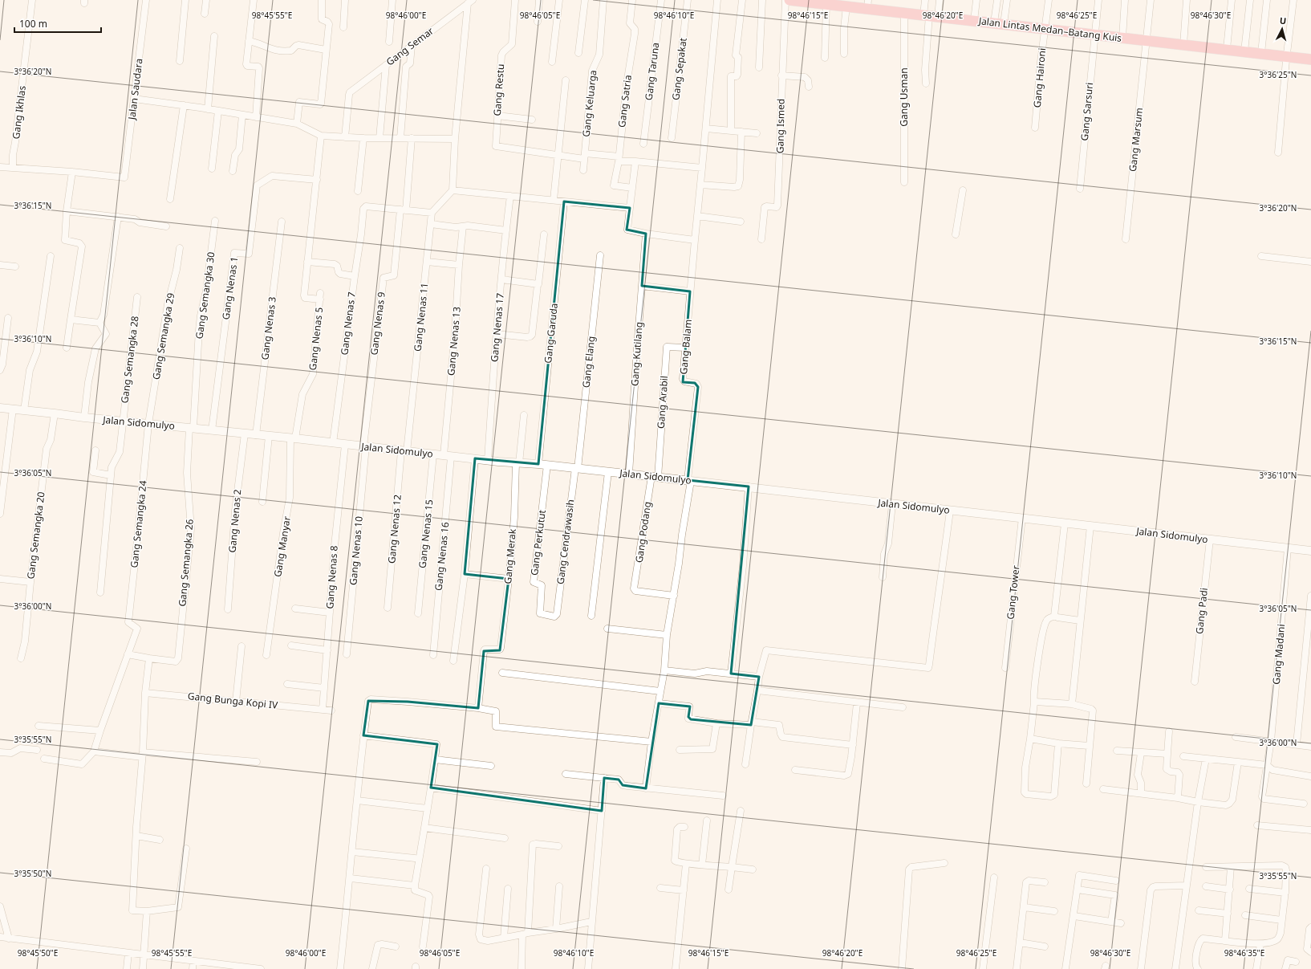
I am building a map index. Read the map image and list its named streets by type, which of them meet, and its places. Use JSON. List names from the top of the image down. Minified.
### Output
{"streets":{"highway":["Jalan Lintas Medan–Batang Kuis"],"street":["Gang Semar","Gang Sepakat","Gang Taruna","Gang Haironi","Jalan Saudara","Gang Restu","Gang Usman","Gang Satria","Gang Keluarga","Gang Sarsuri","Gang Ikhlas","Gang Ismed","Gang Marsum","Gang Nenas 1","Gang Semangka 30","Gang Nenas 11","Gang Nenas 7","Gang Nenas 9","Gang Nenas 17","Gang Nenas 3","Gang Garuda","Gang Semangka 29","Gang Nenas 5","Gang Nenas 13","Gang Balam","Gang Kutilang","Gang Semangka 28","Gang Elang","Gang Arabil","Jalan Sidomulyo","Gang Nenas 2","Gang Semangka 24","Gang Nenas 12","Gang Podang","Gang Nenas 15","Gang Semangka 20","Gang Cendrawasih","Gang Perkutut","Gang Manyar","Gang Nenas 10","Gang Nenas 16","Gang Merak","Gang Semangka 26","Gang Nenas 8","Gang Tower","Gang Padi","Gang Madani","Gang Bunga Kopi IV"]},"crossings":[["Jalan Lintas Medan–Batang Kuis","Gang Haironi"],["Jalan Lintas Medan–Batang Kuis","Gang Usman"],["Jalan Lintas Medan–Batang Kuis","Gang Sarsuri"],["Jalan Lintas Medan–Batang Kuis","Gang Marsum"],["Gang Nenas 1","Jalan Sidomulyo"],["Gang Semangka 30","Jalan Sidomulyo"],["Gang Semangka 30","Gang Semangka 26"],["Gang Nenas 11","Jalan Sidomulyo"],["Gang Nenas 11","Gang Nenas 12"],["Gang Nenas 7","Gang Nenas 9"],["Gang Nenas 7","Jalan Sidomulyo"],["Gang Nenas 9","Jalan Sidomulyo"],["Gang Nenas 9","Gang Nenas 10"],["Gang Nenas 17","Jalan Sidomulyo"],["Gang Nenas 3","Jalan Sidomulyo"],["Gang Garuda","Jalan Sidomulyo"],["Gang Semangka 29","Jalan Sidomulyo"],["Gang Semangka 29","Gang Semangka 24"],["Gang Nenas 5","Jalan Sidomulyo"],["Gang Nenas 5","Gang Manyar"],["Gang Nenas 13","Jalan Sidomulyo"],["Gang Nenas 13","Gang Nenas 16"],["Gang Balam","Gang Arabil"],["Gang Balam","Jalan Sidomulyo"],["Gang Kutilang","Jalan Sidomulyo"],["Gang Semangka 28","Jalan Sidomulyo"],["Gang Elang","Jalan Sidomulyo"],["Gang Elang","Gang Cendrawasih"],["Gang Arabil","Jalan Sidomulyo"],["Gang Arabil","Gang Podang"],["Jalan Sidomulyo","Gang Nenas 2"],["Jalan Sidomulyo","Gang Semangka 24"],["Jalan Sidomulyo","Gang Nenas 12"],["Jalan Sidomulyo","Gang Podang"],["Jalan Sidomulyo","Gang Nenas 15"],["Jalan Sidomulyo","Gang Semangka 20"],["Jalan Sidomulyo","Gang Cendrawasih"],["Jalan Sidomulyo","Gang Perkutut"],["Jalan Sidomulyo","Gang Manyar"],["Jalan Sidomulyo","Gang Nenas 10"],["Jalan Sidomulyo","Gang Nenas 16"],["Jalan Sidomulyo","Gang Merak"],["Jalan Sidomulyo","Gang Semangka 26"],["Jalan Sidomulyo","Gang Nenas 8"],["Jalan Sidomulyo","Gang Tower"],["Jalan Sidomulyo","Gang Padi"],["Jalan Sidomulyo","Gang Madani"],["Gang Cendrawasih","Gang Perkutut"],["Gang Nenas 8","Gang Bunga Kopi IV"]],"scale_bar":"100 m","north":"top","coordinates":["98°45'55\"E","98°46'00\"E","98°46'05\"E","98°46'10\"E","98°46'15\"E","98°46'20\"E","98°46'25\"E","98°46'30\"E","3°36'20\"N","3°36'25\"N","3°36'15\"N","3°36'10\"N","3°36'05\"N","3°36'00\"N","3°35'55\"N","3°35'50\"N","98°45'50\"E","98°46'35\"E"]}
